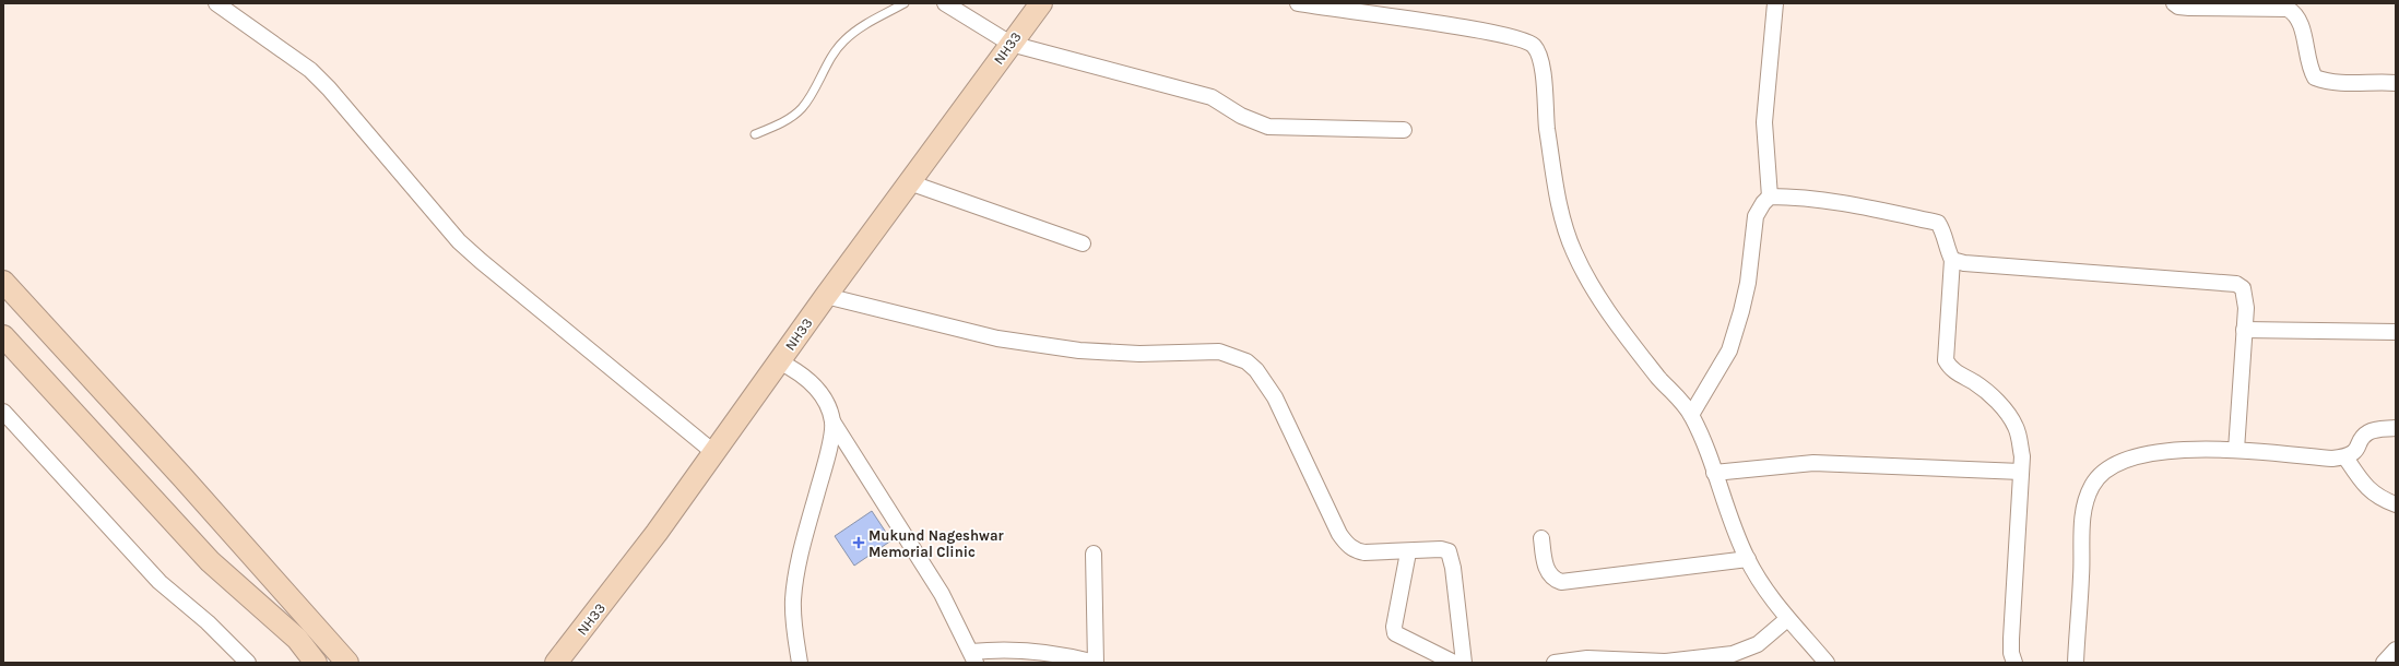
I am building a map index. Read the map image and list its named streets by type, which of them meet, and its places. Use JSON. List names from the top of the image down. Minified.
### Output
{"streets":{"main road":["NH33"]},"places":{"health":["Mukund Nageshwar Memorial Clinic"]}}
